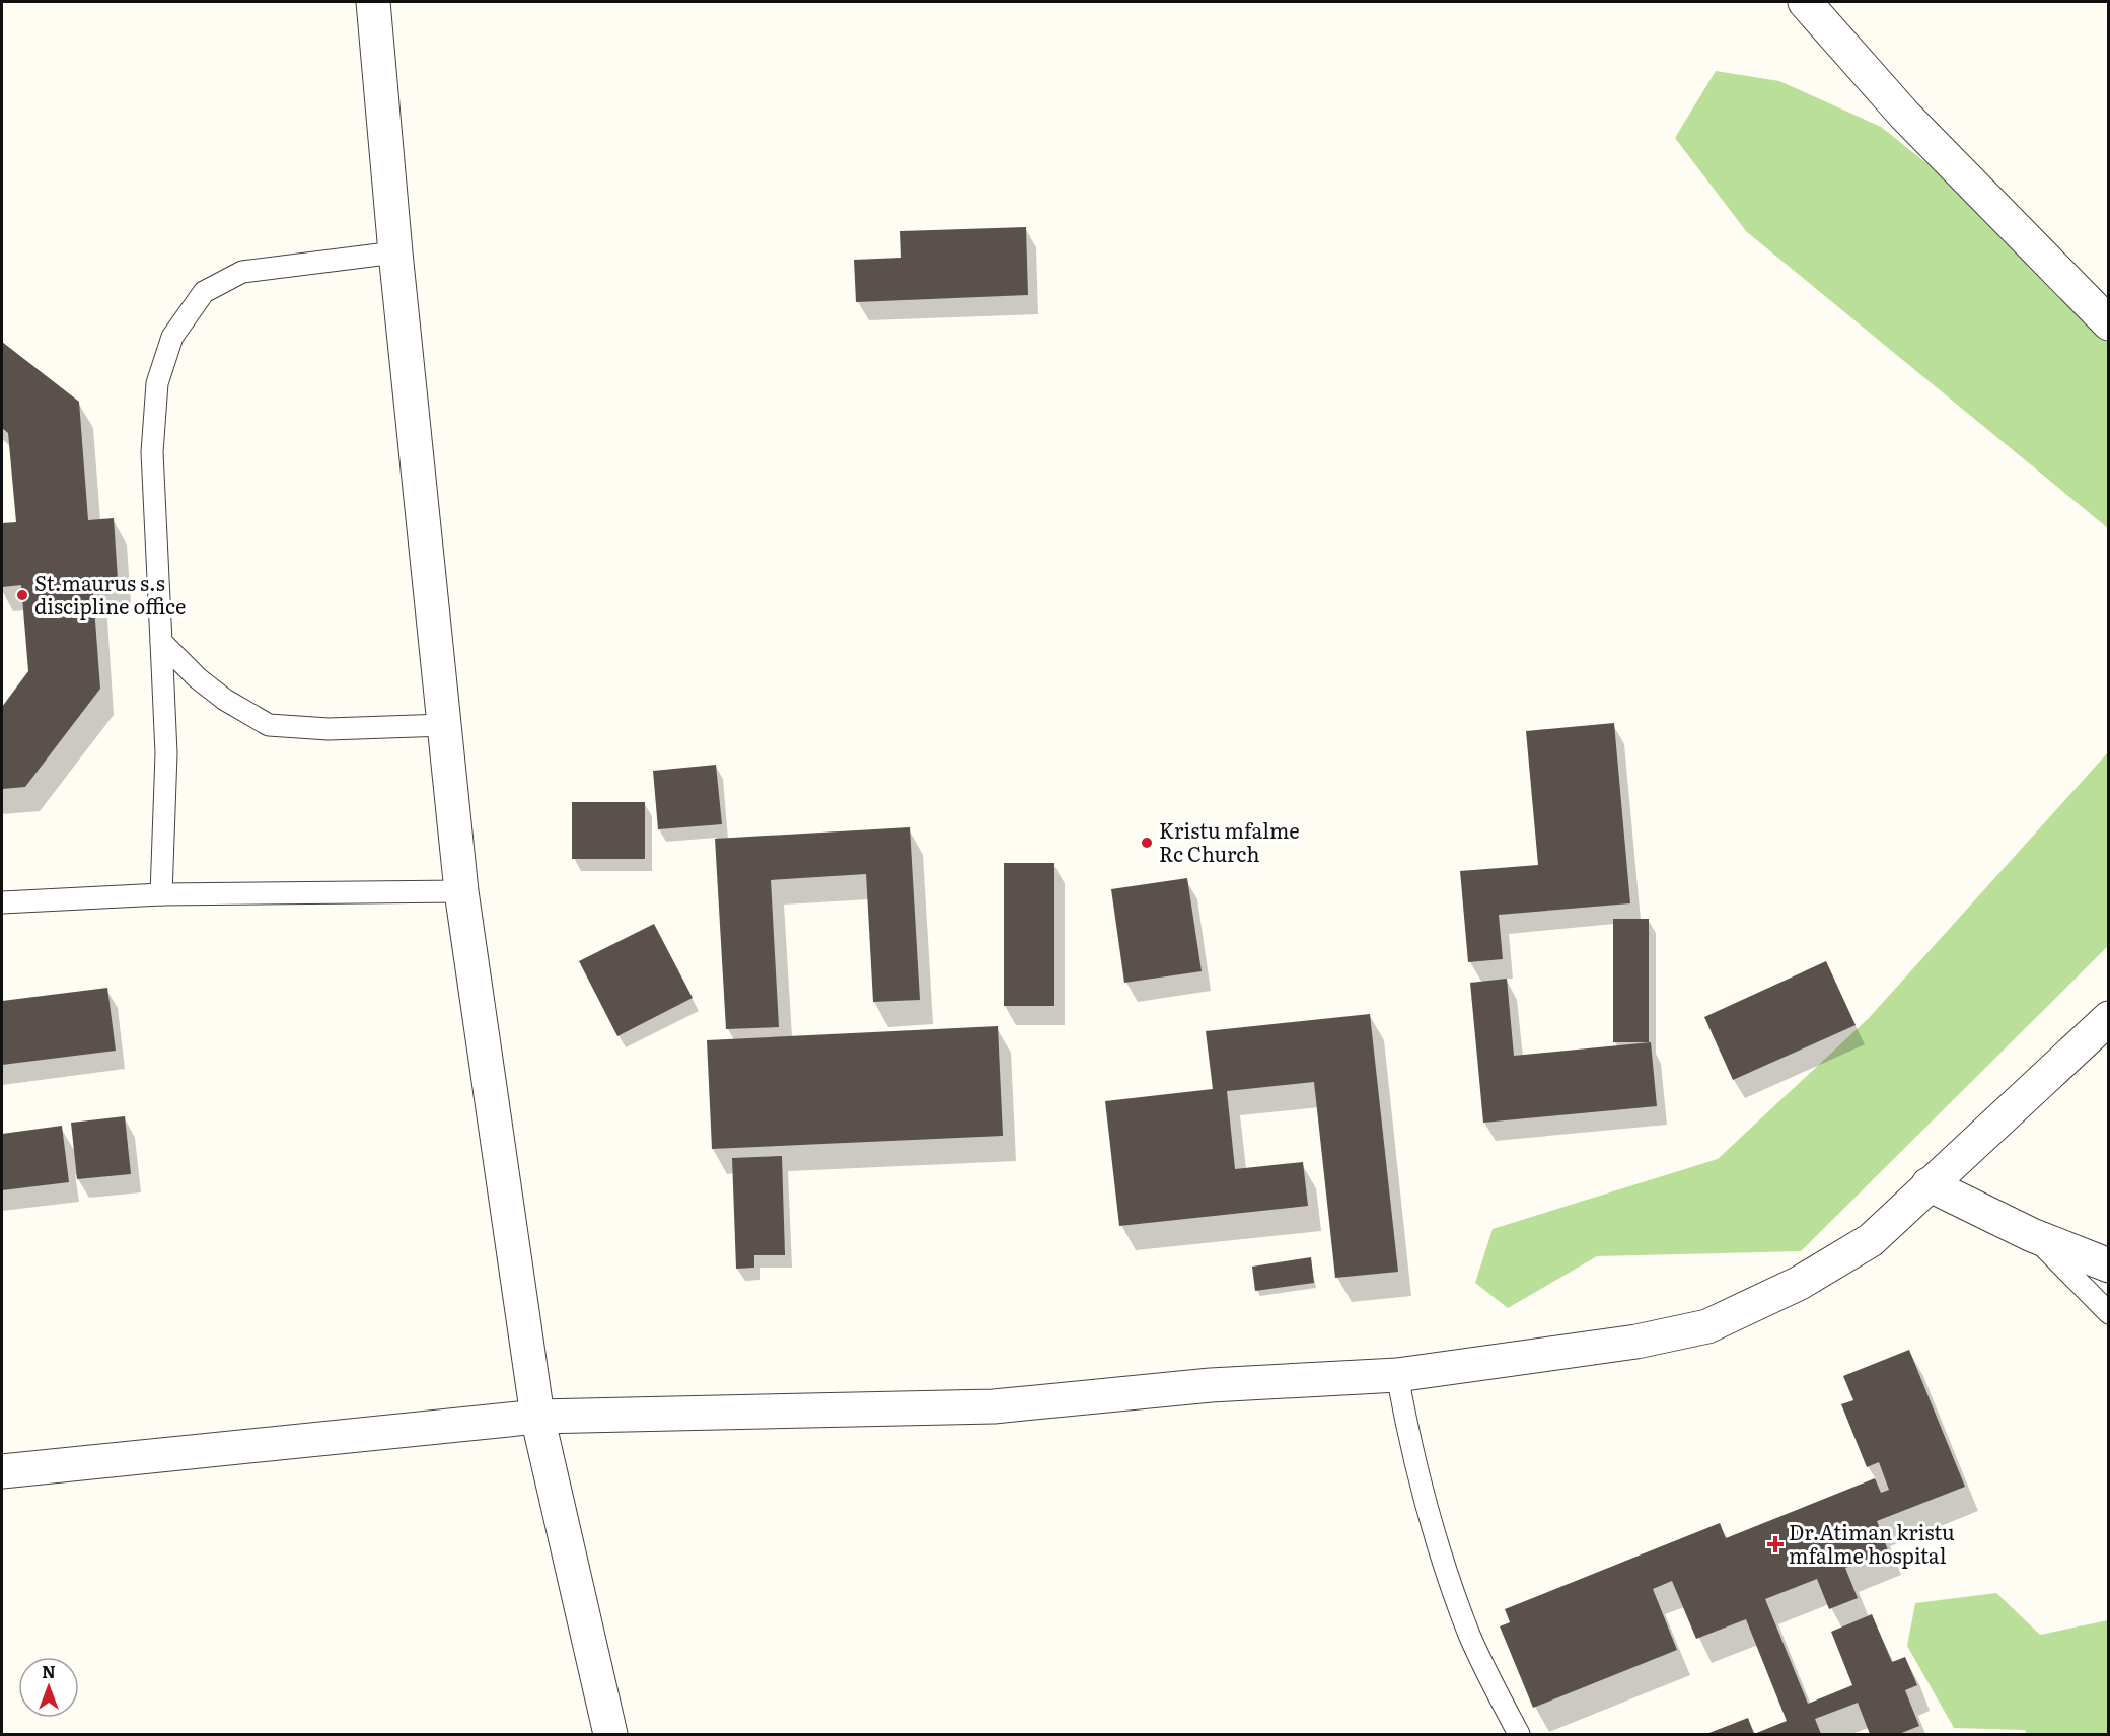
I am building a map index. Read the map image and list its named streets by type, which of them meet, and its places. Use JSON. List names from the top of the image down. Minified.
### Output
{"places":{"other":["St.maurus s.s discipline office","Kristu mfalme Rc Church"],"health":["Dr.Atiman kristu mfalme hospital"]},"north":"top"}
